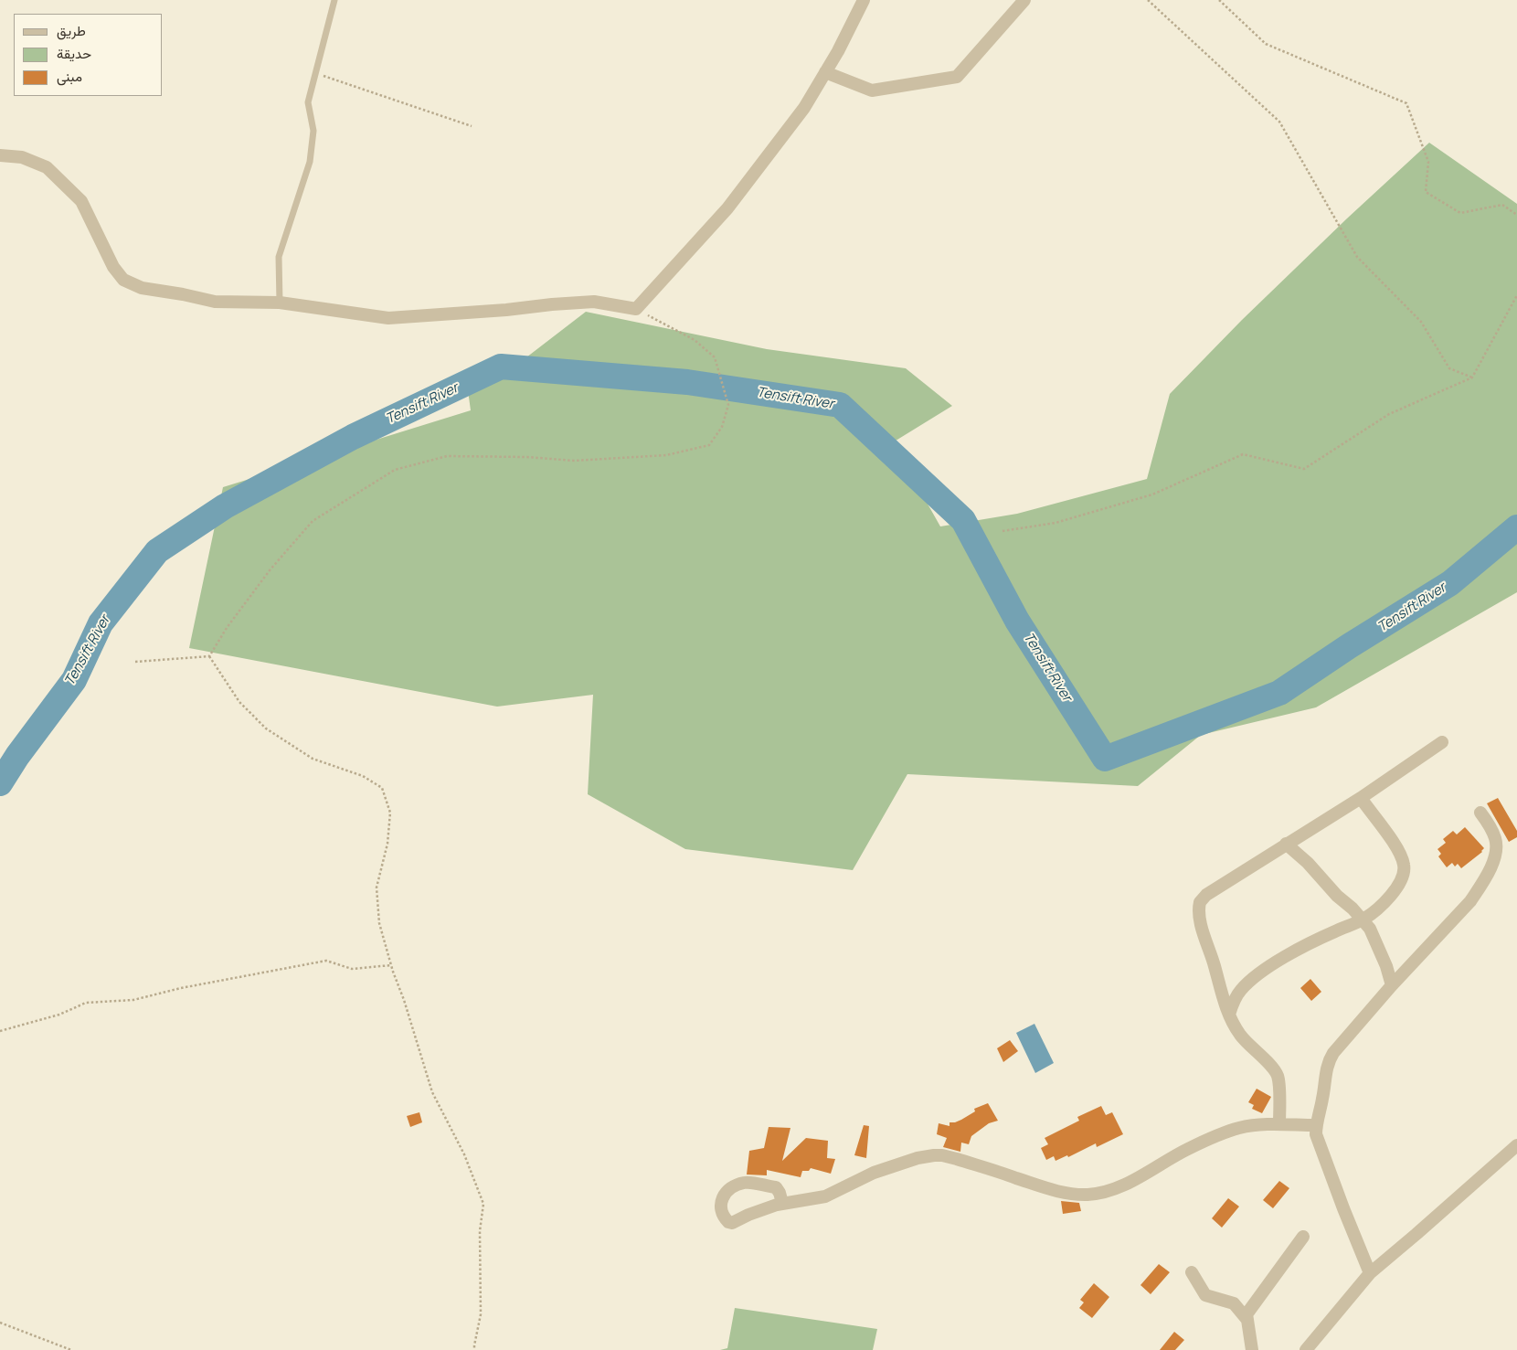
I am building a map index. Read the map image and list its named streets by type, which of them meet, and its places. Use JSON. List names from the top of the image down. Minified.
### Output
{"water":["Tensift River"],"legend":["طريق","حديقة","مبنى"]}
